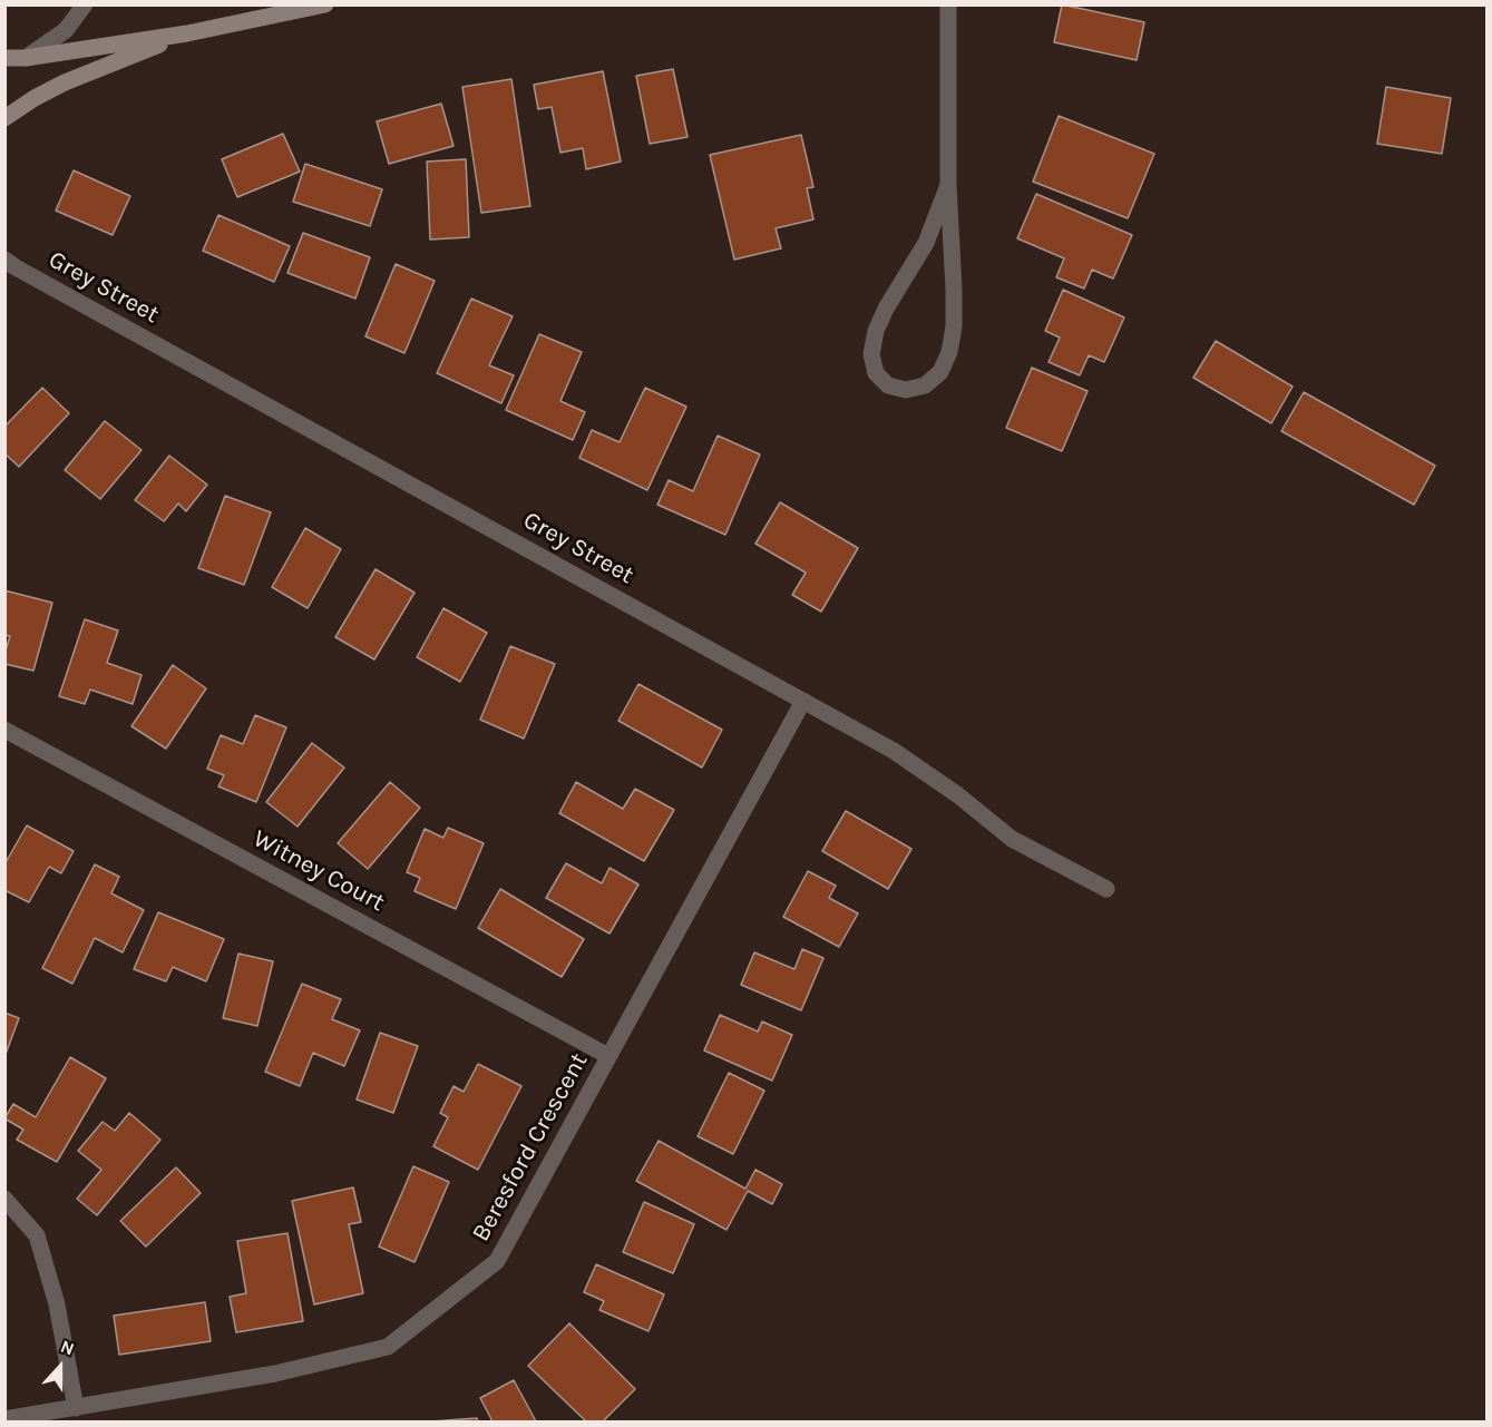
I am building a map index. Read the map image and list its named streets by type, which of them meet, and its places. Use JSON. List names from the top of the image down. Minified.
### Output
{"streets":{"street":["Grey Street","Witney Court","Beresford Crescent"]},"crossings":[["Grey Street","Beresford Crescent"],["Witney Court","Beresford Crescent"]],"north":"top"}
